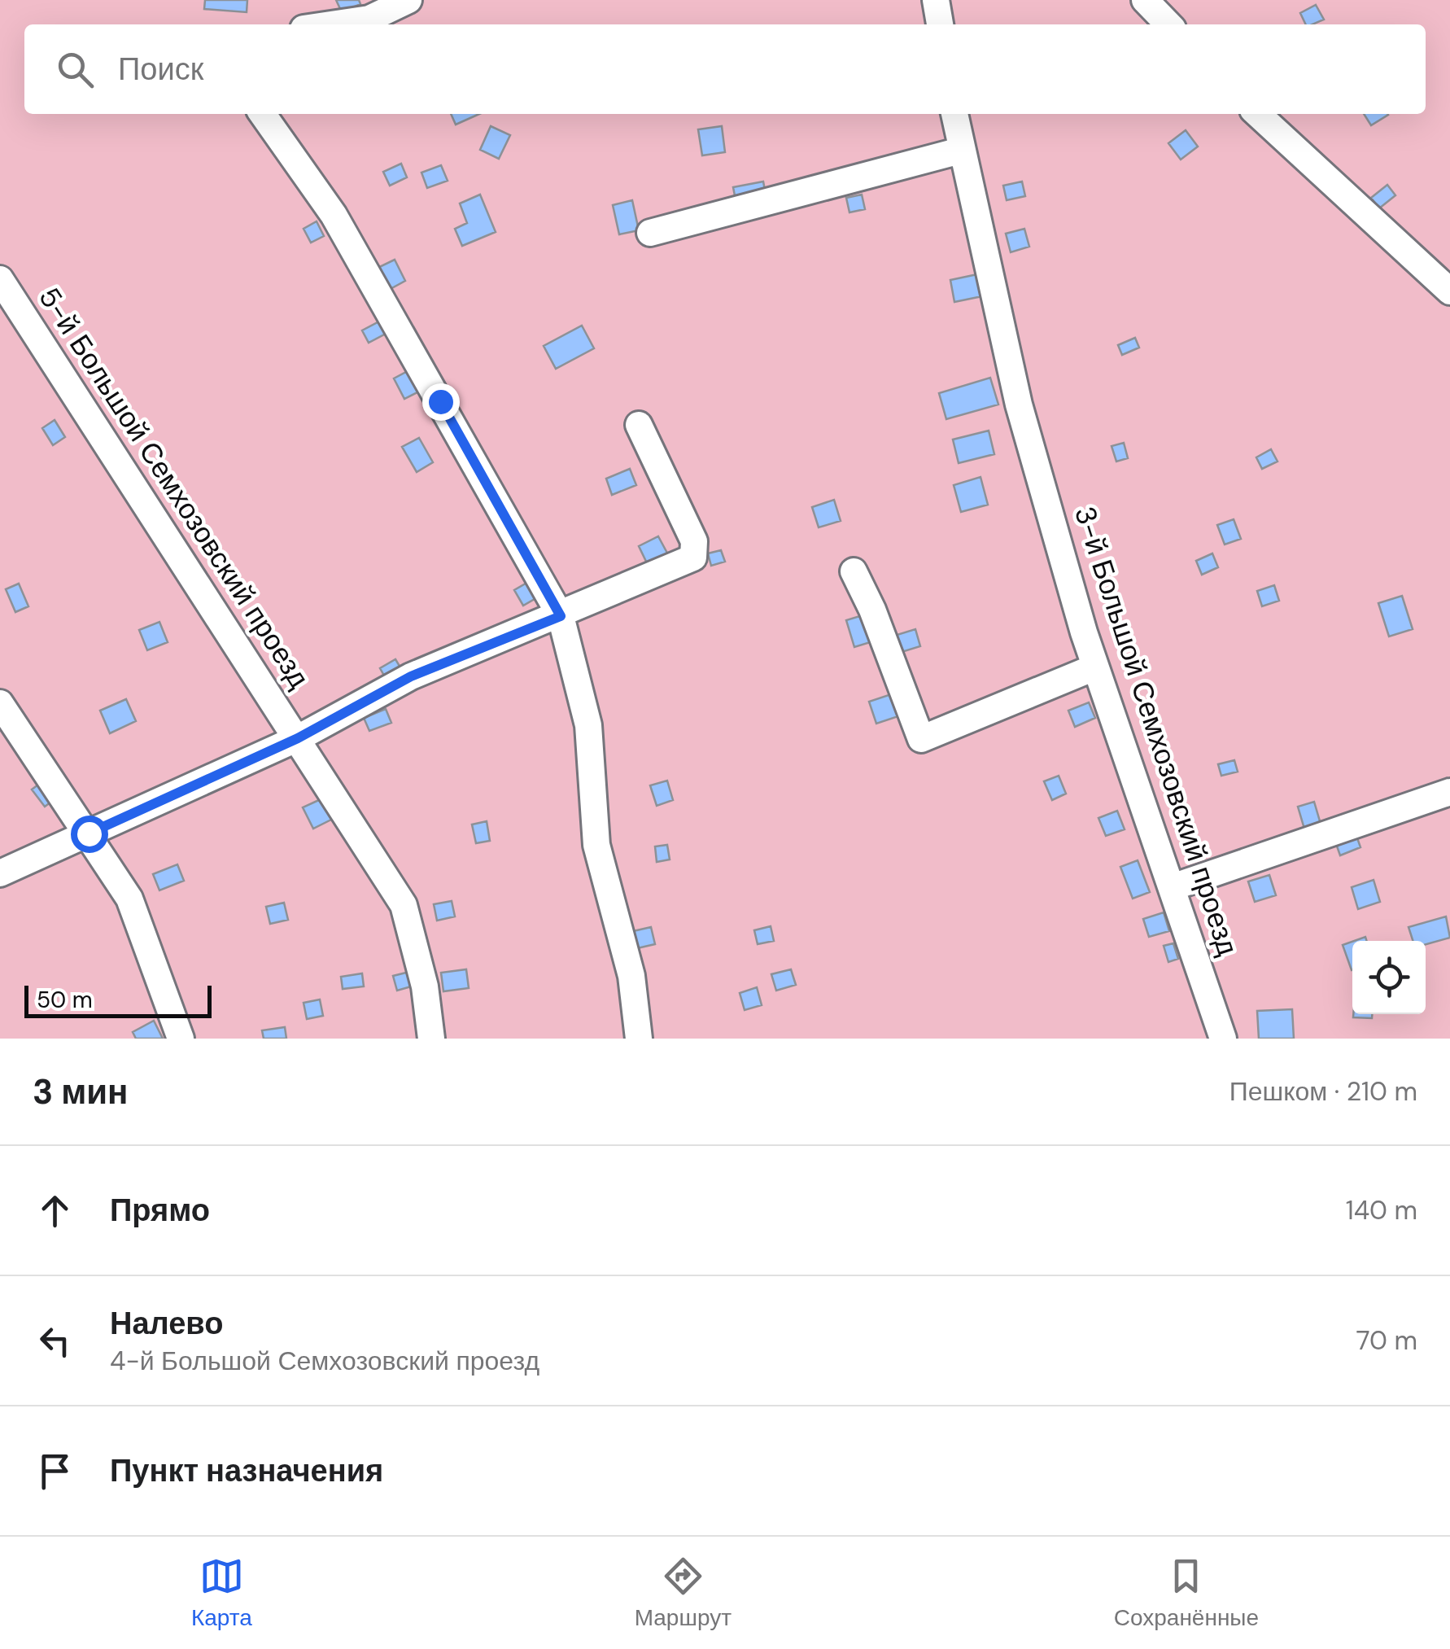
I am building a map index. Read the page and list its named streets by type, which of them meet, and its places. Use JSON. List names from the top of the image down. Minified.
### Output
{"streets":{"street":["5-й Большой Семхозовский проезд","3-й Большой Семхозовский проезд"]},"scale_bar":"50 m","page":{"search":"Поиск","scale":"50 m","heading":["3 мин","Пешком · 210 m"],"list":[["Прямо","140 m"],["Налево","4-й Большой Семхозовский проезд","70 m"],"Пункт назначения"],"nav":["Карта","Маршрут","Сохранённые"]}}
